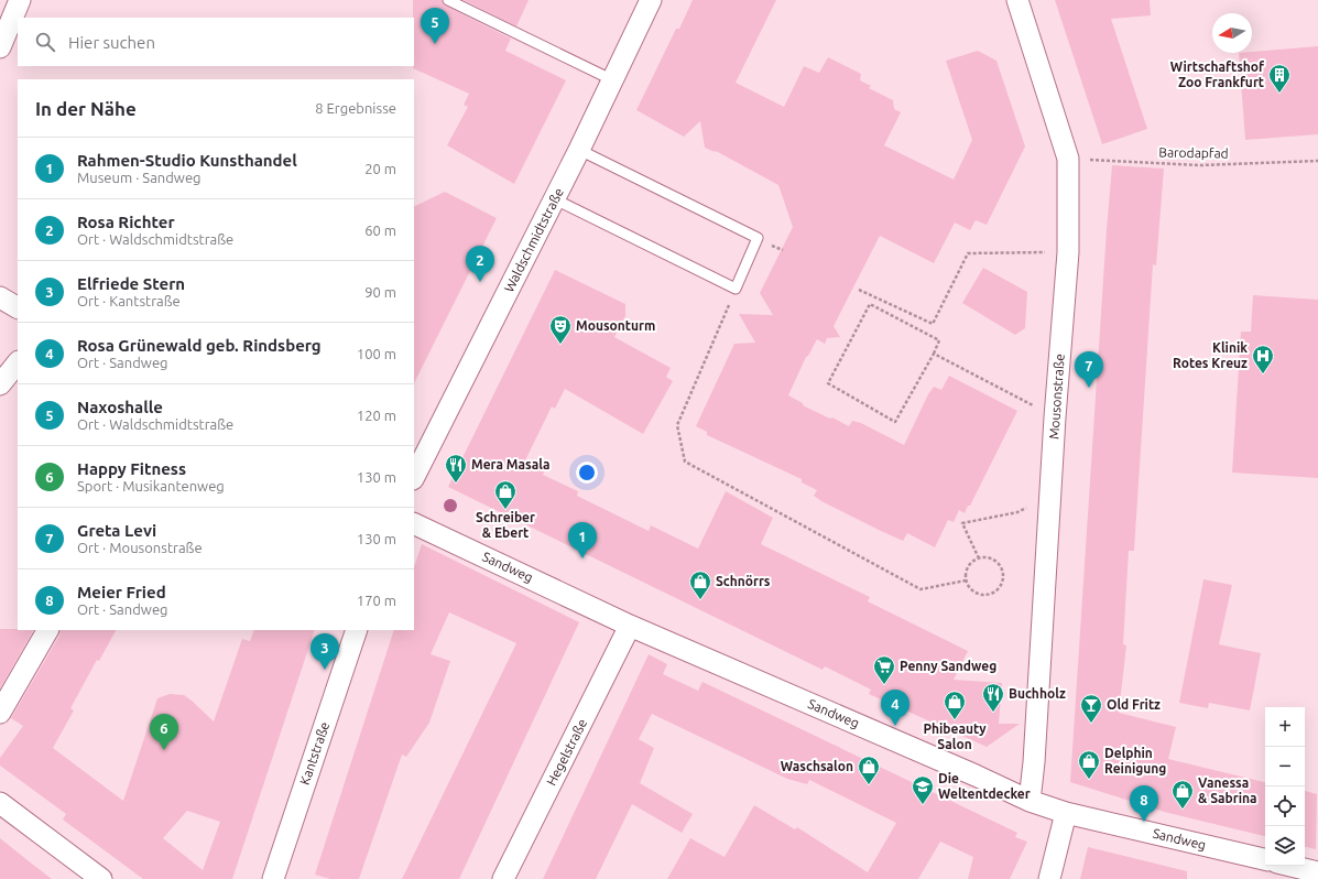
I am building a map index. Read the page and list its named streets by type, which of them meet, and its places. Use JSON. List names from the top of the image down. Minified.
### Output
{"streets":{"street":["Waldschmidtstraße","Mousonstraße","Sandweg","Hegelstraße","Kantstraße"],"path":["Barodapfad"]},"crossings":[["Barodapfad","Mousonstraße"],["Mousonstraße","Sandweg"],["Sandweg","Hegelstraße"]],"places":{"building":["Wirtschaftshof Zoo Frankfurt"],"theatre":["Mousonturm"],"hospital":["Klinik Rotes Kreuz"],"restaurant":["Mera Masala","Buchholz"],"shop":["Schreiber & Ebert","Schnörrs","Phibeauty Salon","Delphin Reinigung","Waschsalon","Vanessa & Sabrina"],"supermarket":["Penny Sandweg"],"bar":["Old Fritz"],"school or university":["Die Weltentdecker"]},"north":"left","page":{"pins":["5","2","7","1","3","4","6","8"],"search":"Hier suchen","heading":["In der Nähe","8 Ergebnisse"],"list":[{"mark":"1","name":"Rahmen-Studio Kunsthandel","note":"Museum · Sandweg","value":"20 m"},{"mark":"2","name":"Rosa Richter","note":"Ort · Waldschmidtstraße","value":"60 m"},{"mark":"3","name":"Elfriede Stern","note":"Ort · Kantstraße","value":"90 m"},{"mark":"4","name":"Rosa Grünewald geb. Rindsberg","note":"Ort · Sandweg","value":"100 m"},{"mark":"5","name":"Naxoshalle","note":"Ort · Waldschmidtstraße","value":"120 m"},{"mark":"6","name":"Happy Fitness","note":"Sport · Musikantenweg","value":"130 m"},{"mark":"7","name":"Greta Levi","note":"Ort · Mousonstraße","value":"130 m"},{"mark":"8","name":"Meier Fried","note":"Ort · Sandweg","value":"170 m"}],"map_buttons":["+","−"]}}
